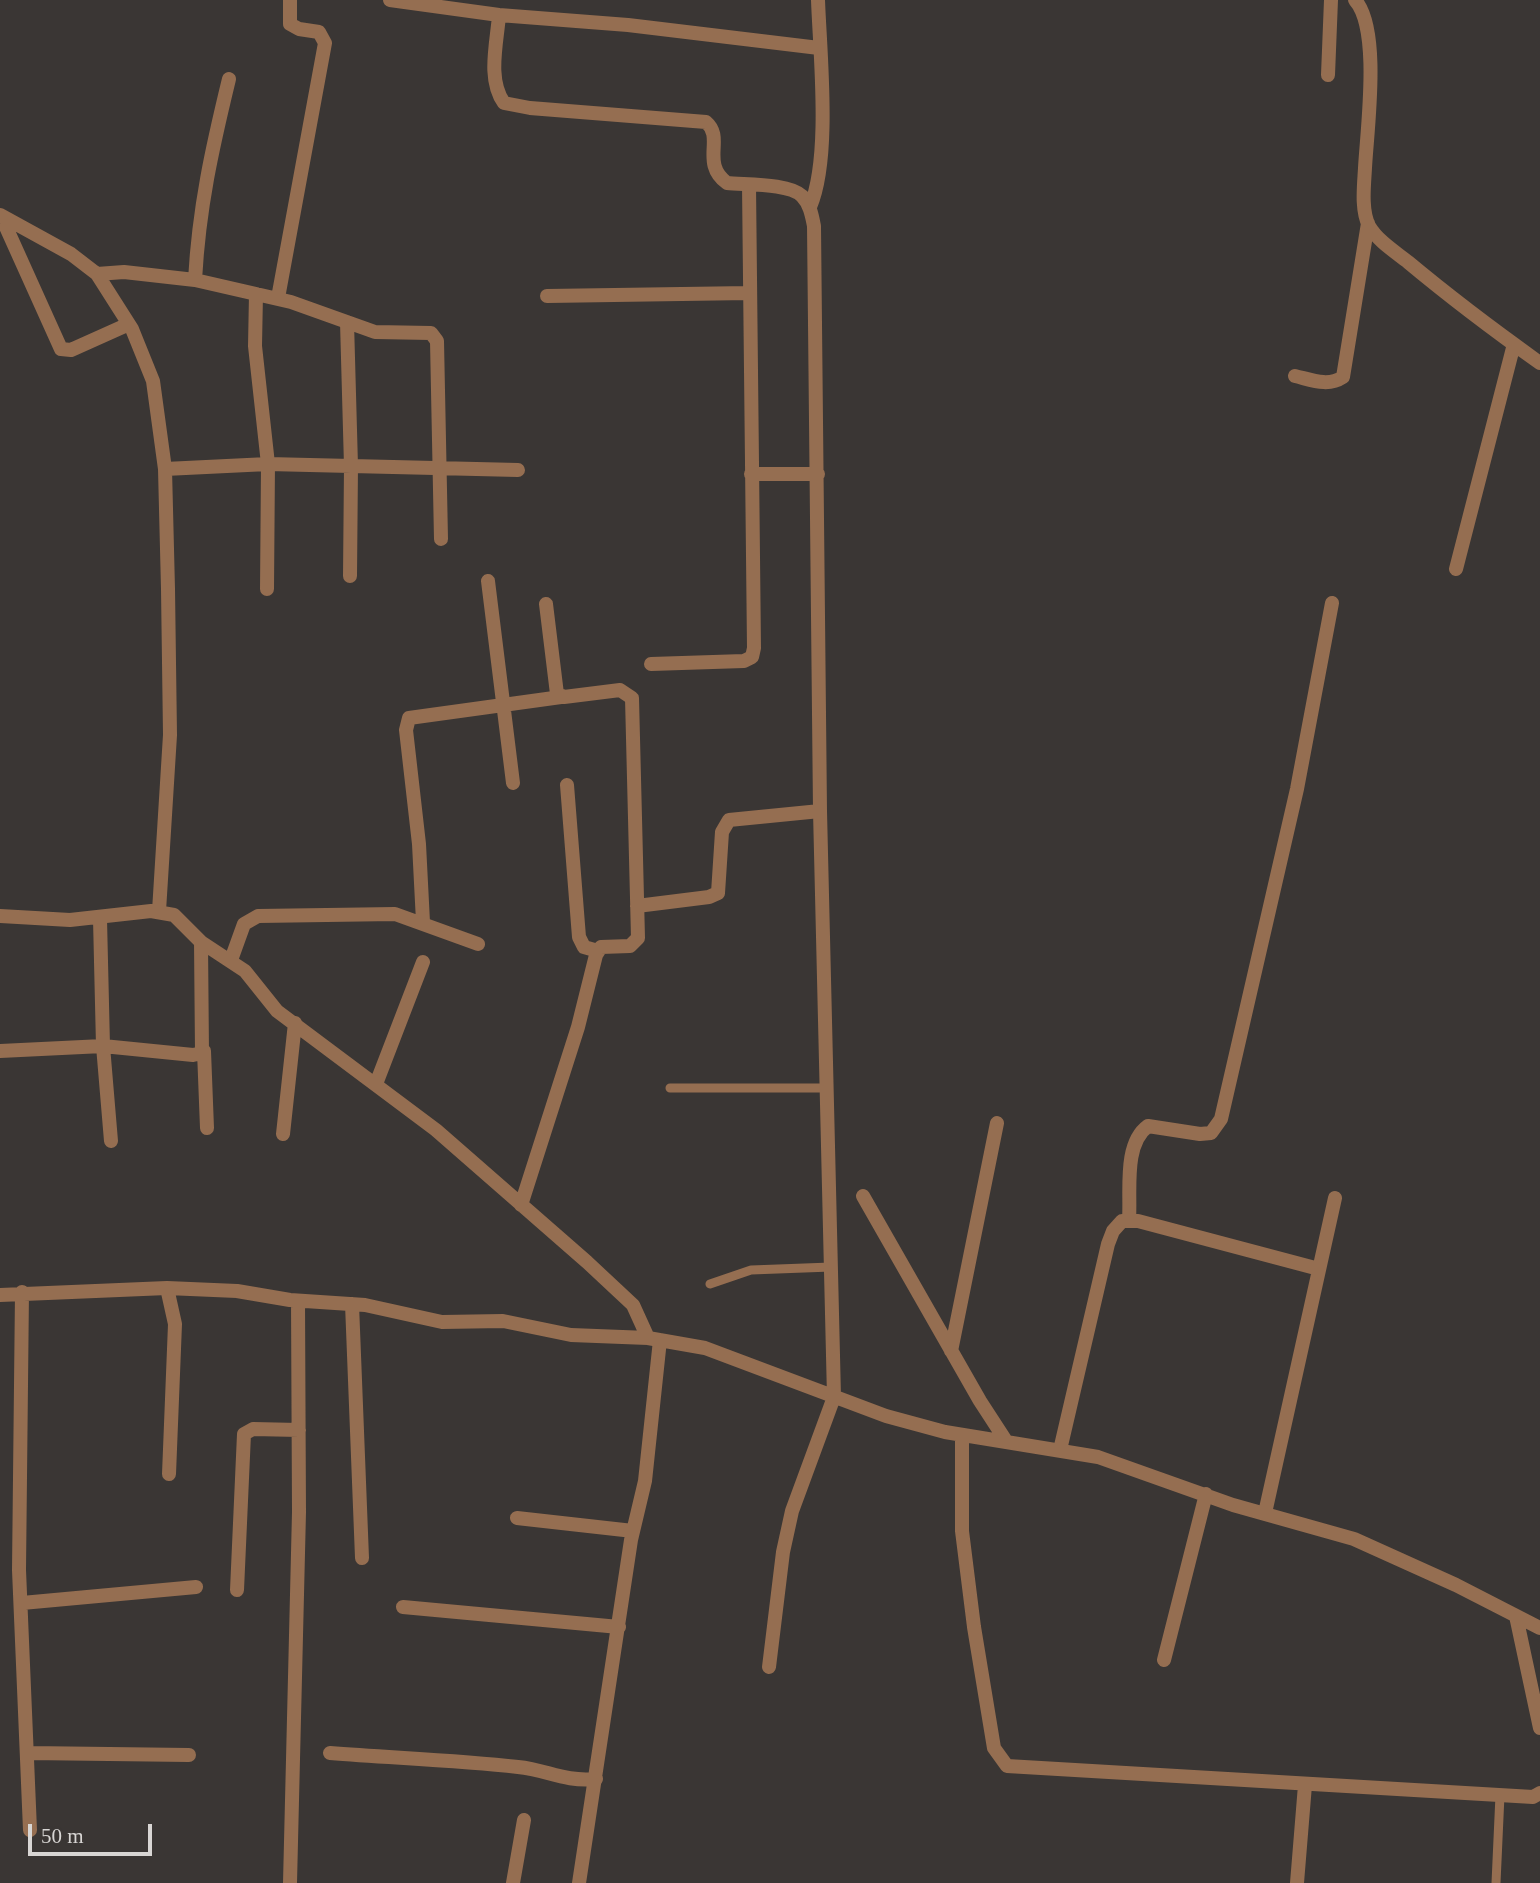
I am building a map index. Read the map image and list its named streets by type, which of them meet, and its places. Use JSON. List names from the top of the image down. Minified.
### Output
{"scale_bar":"50 m"}
